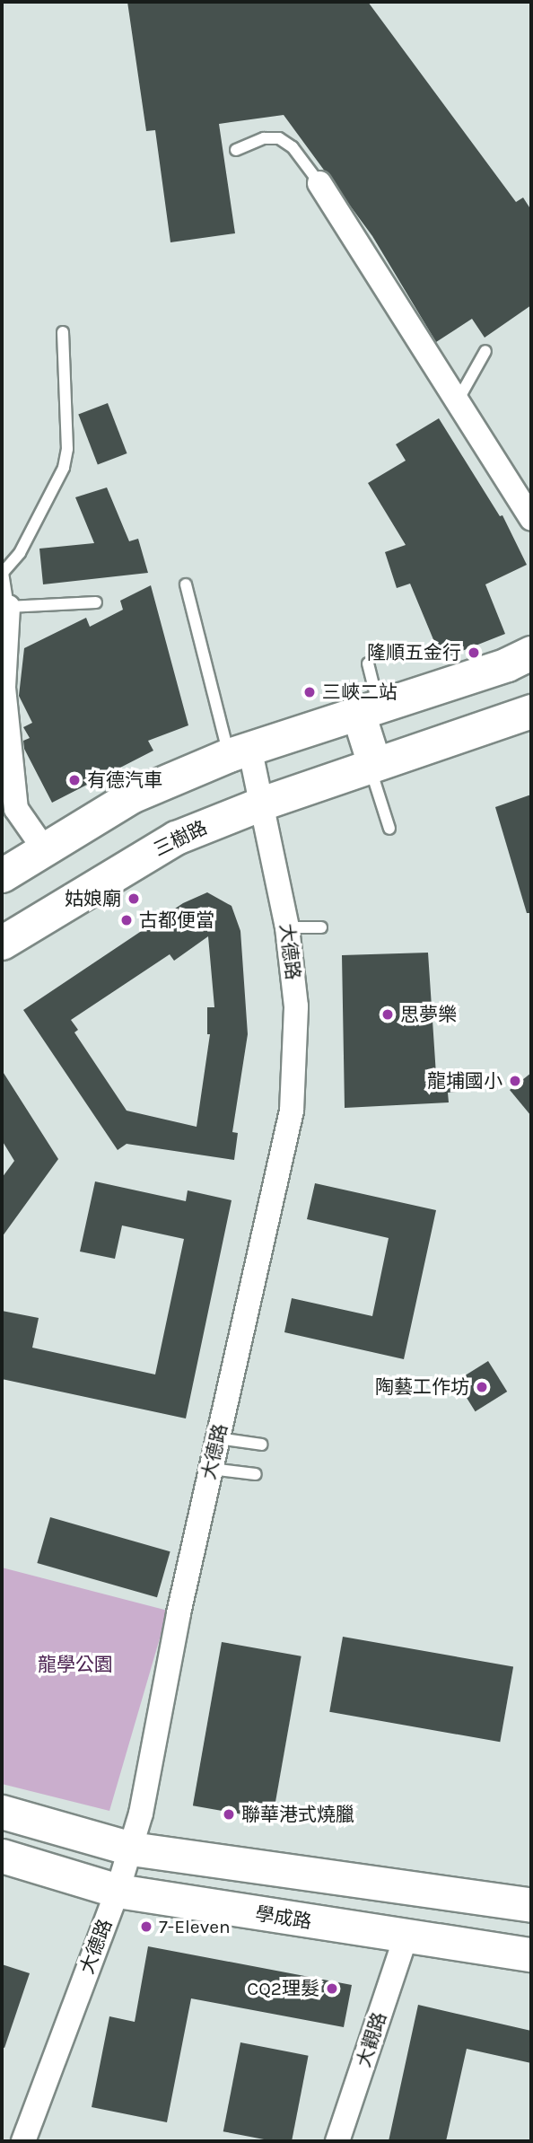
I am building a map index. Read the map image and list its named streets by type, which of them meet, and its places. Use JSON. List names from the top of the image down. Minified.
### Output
{"streets":{"street":["三樹路","大德路","學成路","大觀路"]},"crossings":[["三樹路","大德路"],["大德路","學成路"],["學成路","大觀路"]],"parks":["龍學公園"],"places":["隆順五金行","三峽二站","有德汽車","姑娘廟","古都便當","思夢樂","龍埔國小","陶藝工作坊","聯華港式燒臘","7-Eleven","CQ2理髮"]}
